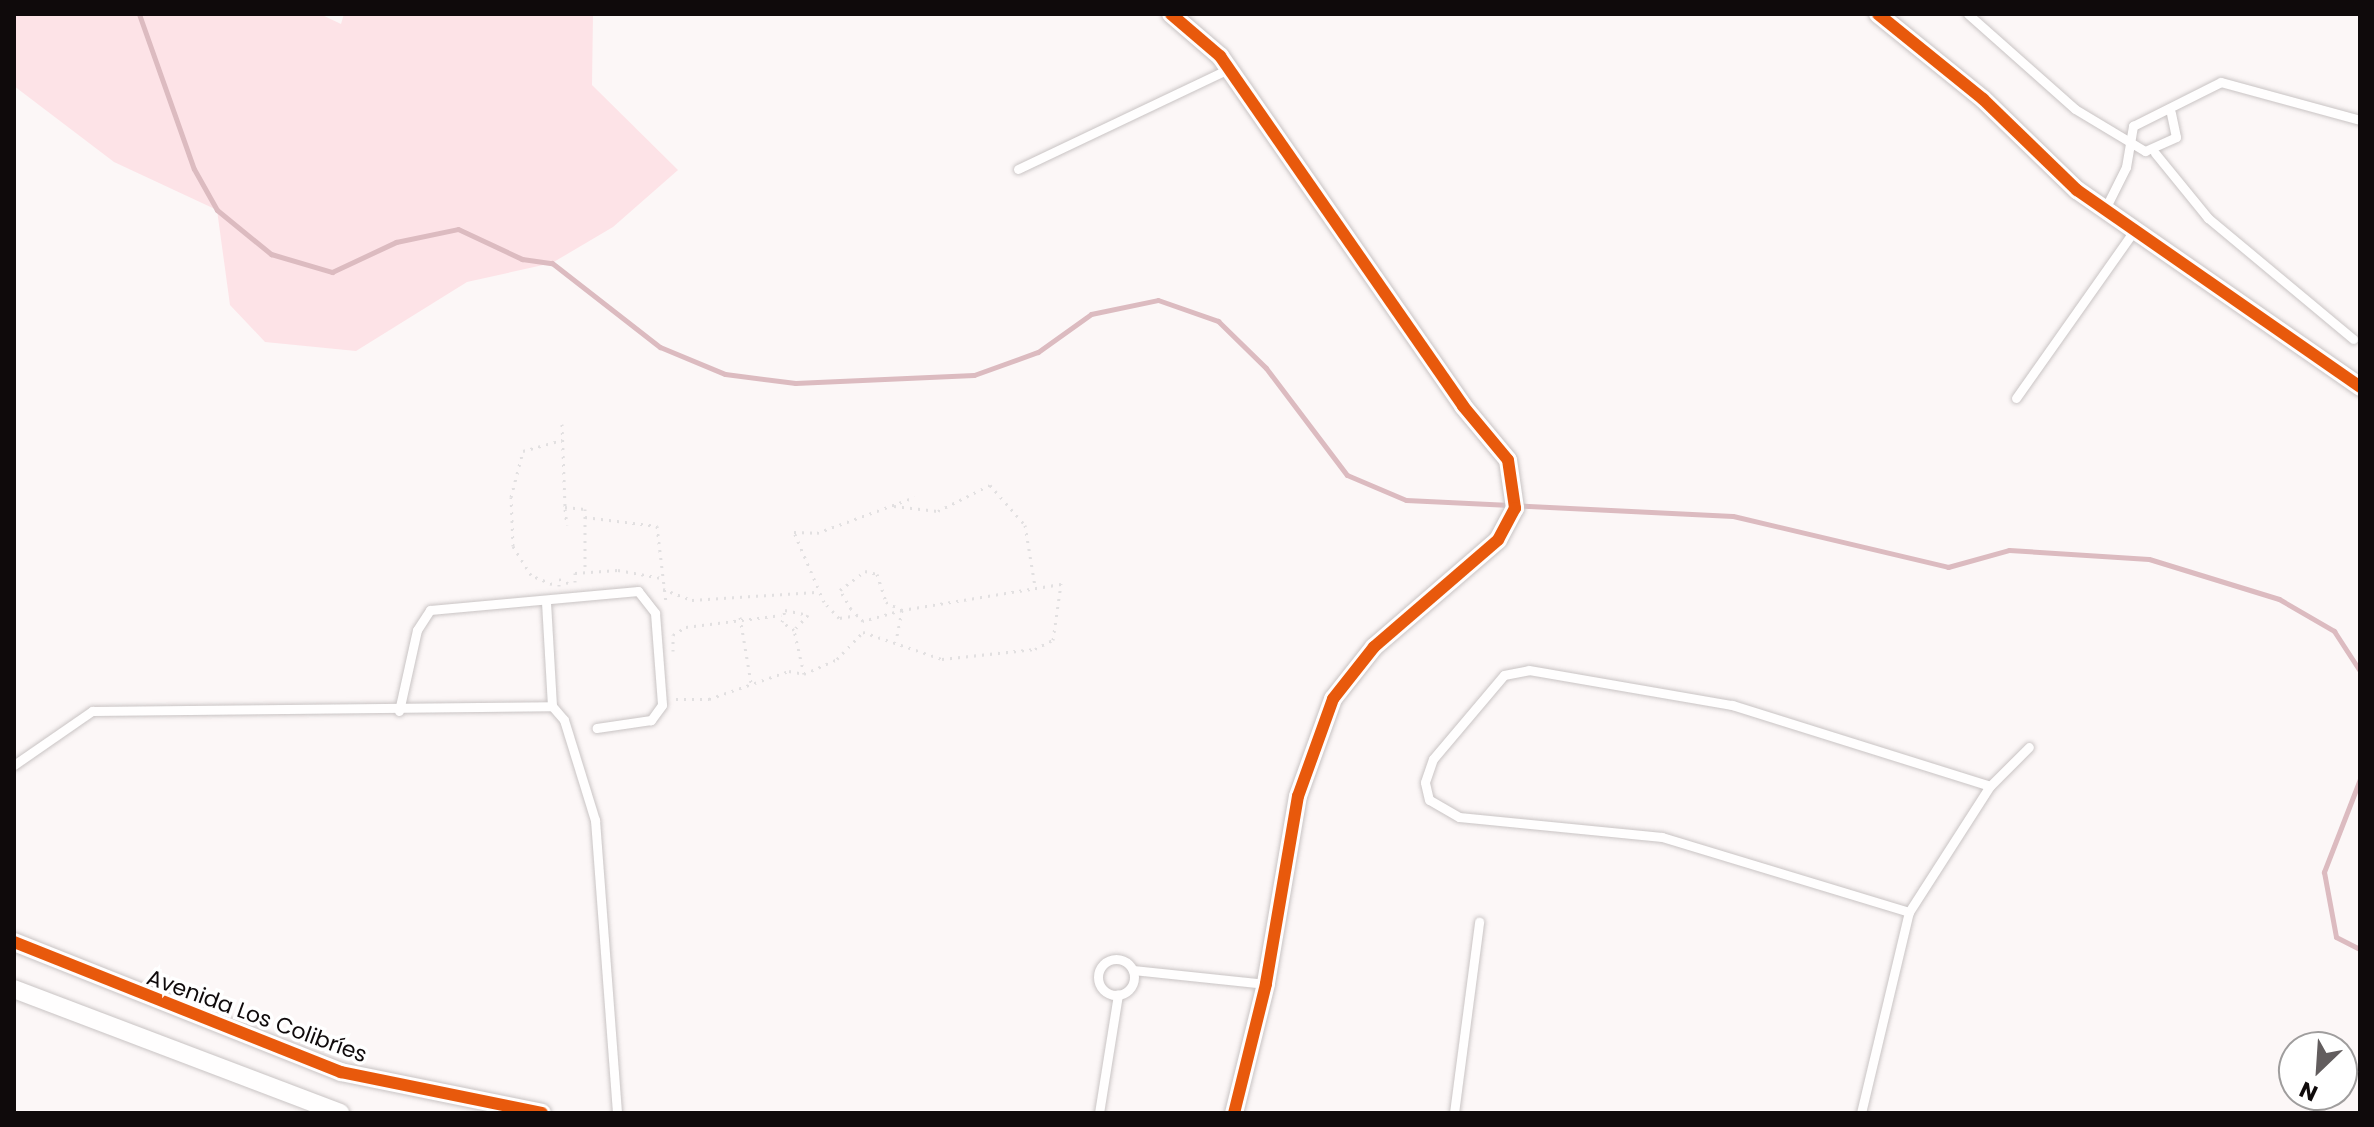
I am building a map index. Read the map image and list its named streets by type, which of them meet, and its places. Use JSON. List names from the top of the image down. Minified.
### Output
{"streets":{"street":["Avenida Los Colibríes"]},"north":"bottom left"}
